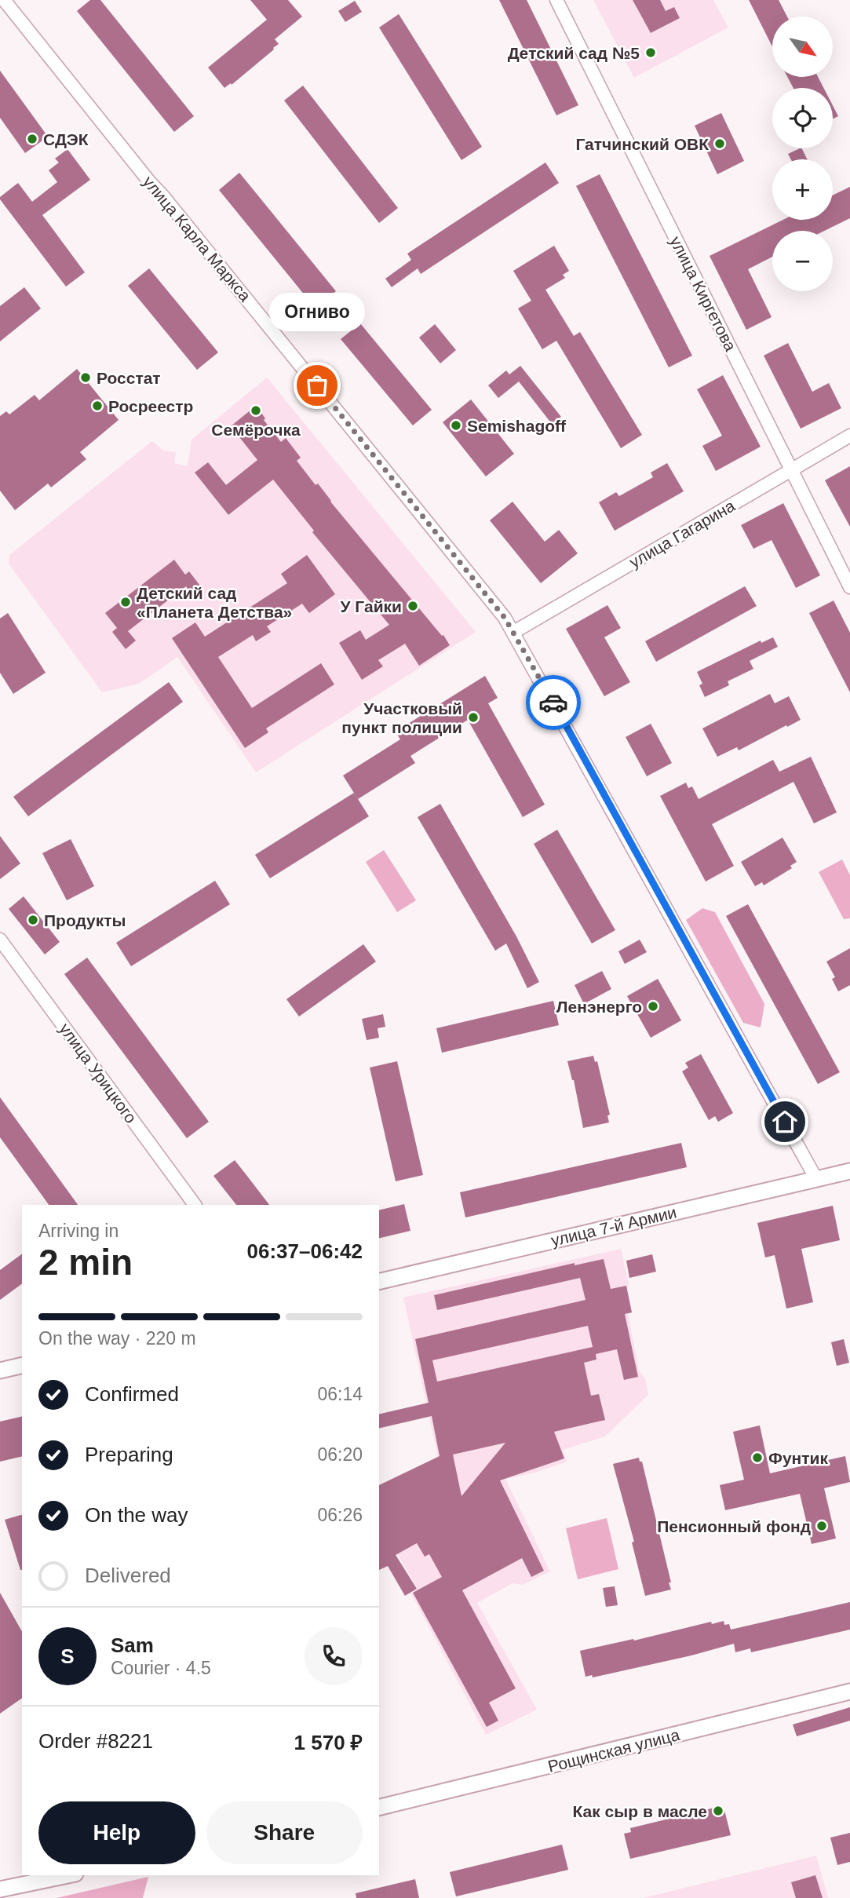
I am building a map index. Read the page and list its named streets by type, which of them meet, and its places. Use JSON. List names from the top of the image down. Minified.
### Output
{"streets":{"street":["улица Карла Маркса","улица Киргетова","улица Гагарина","улица Урицкого","улица 7-й Армии","Рощинская улица"]},"crossings":[["улица Карла Маркса","улица Гагарина"],["улица Карла Маркса","улица 7-й Армии"],["улица Киргетова","улица Гагарина"]],"places":["Дeтский сад №5","СДЭК","Гатчинский ОВК","Росстат","Огниво","Росреестр","Семёрочка","Semishagoff","Детский сад «Планета Детства»","У Гайки","Участковый пункт полиции","Продукты","Ленэнерго","Фунтик","Пенсионный фонд","Как сыр в масле"],"north":"bottom right","page":{"map_buttons":["+","−"],"bubble":"Огниво","heading":["2 min","Arriving in","06:37–06:42"],"panel":["Sam","Courier · 4.5","Order #8221","1 570 ₽"],"bar":"On the way · 220 m","list":[["Confirmed","06:14"],["Preparing","06:20"],["On the way","06:26"],"Delivered"],"round":"S","buttons":["Help","Share"]}}
